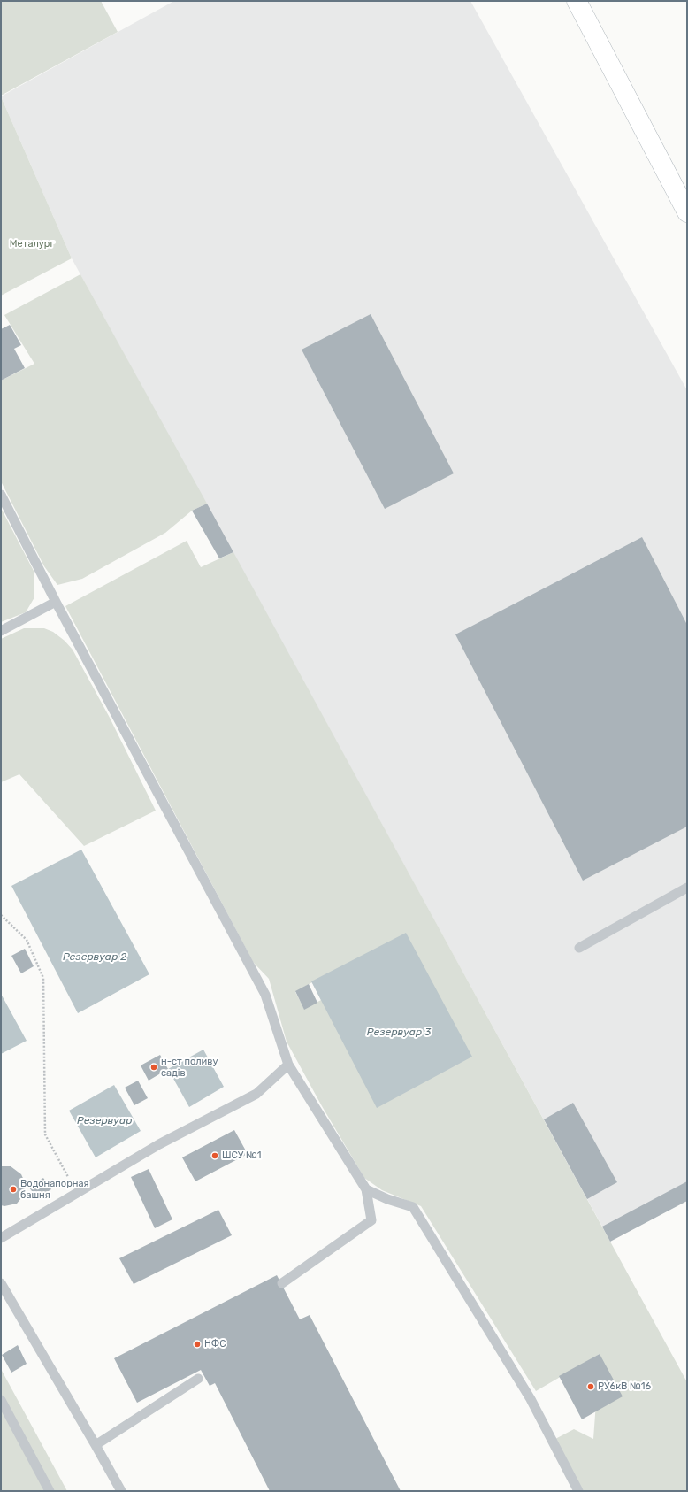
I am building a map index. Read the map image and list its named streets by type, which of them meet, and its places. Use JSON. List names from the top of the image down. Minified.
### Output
{"water":["Резервуар 2","Резервуар 3","Резервуар"],"parks":["Металург"],"places":["н-ст поливу садів","ШСУ №1","Водонапорная башня","НФС","РУ6кВ №16"]}
